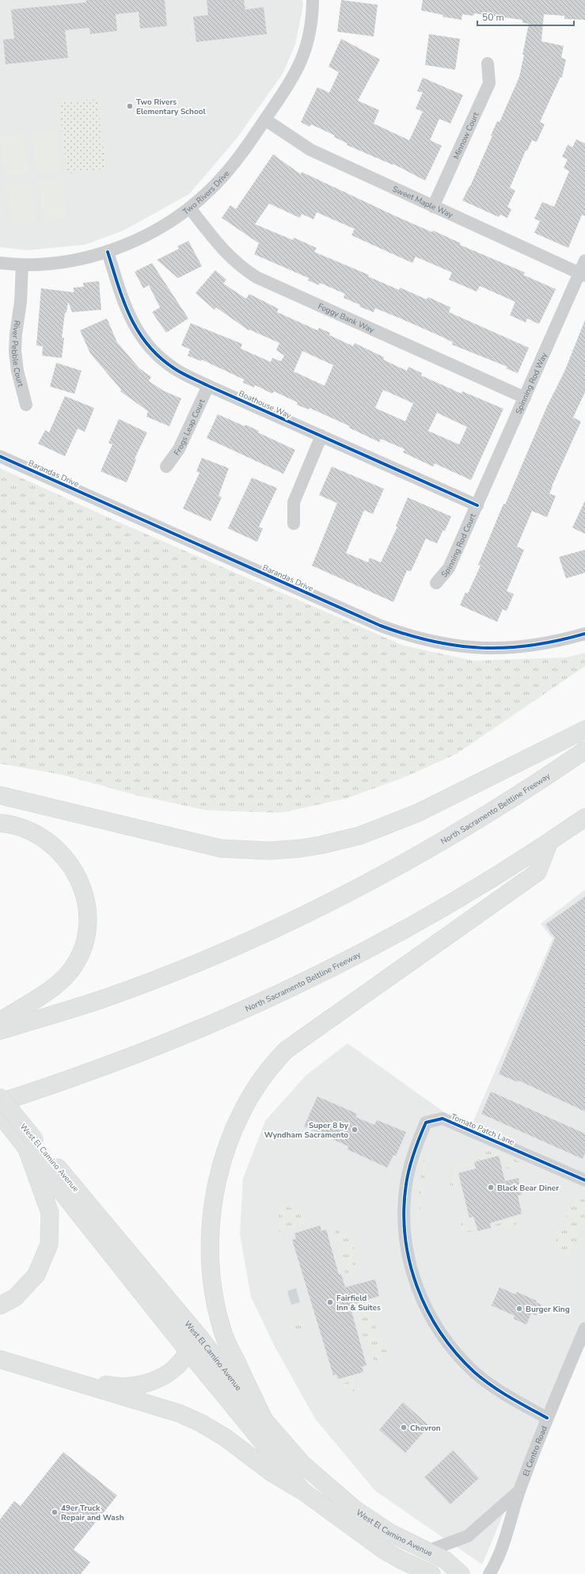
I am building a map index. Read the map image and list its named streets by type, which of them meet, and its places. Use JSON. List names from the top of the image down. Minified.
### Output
{"streets":{"main road":["North Sacramento Beltline Freeway","West El Camino Avenue"],"street":["Minnow Court","Two Rivers Drive","Sweet Maple Way","Foggy Bank Way","River Pebble Court","Spinning Rod Way","Boathouse Way","Frogs Leap Court","Barandas Drive","Spinning Rod Court","Tomato Patch Lane","El Centro Road"]},"crossings":[["Minnow Court","Sweet Maple Way"],["Two Rivers Drive","Sweet Maple Way"],["Two Rivers Drive","Foggy Bank Way"],["Two Rivers Drive","River Pebble Court"],["Two Rivers Drive","Boathouse Way"],["Sweet Maple Way","Spinning Rod Way"],["Foggy Bank Way","Spinning Rod Way"],["Spinning Rod Way","Boathouse Way"],["Spinning Rod Way","Spinning Rod Court"],["Boathouse Way","Frogs Leap Court"],["Boathouse Way","Spinning Rod Court"],["Tomato Patch Lane","El Centro Road"]],"places":["Two Rivers Elementary School","Super 8 by Wyndham Sacramento","Black Bear Diner","Fairfield Inn & Suites","Burger King","Chevron","49er Truck Repair and Wash"],"scale_bar":"50 m"}
